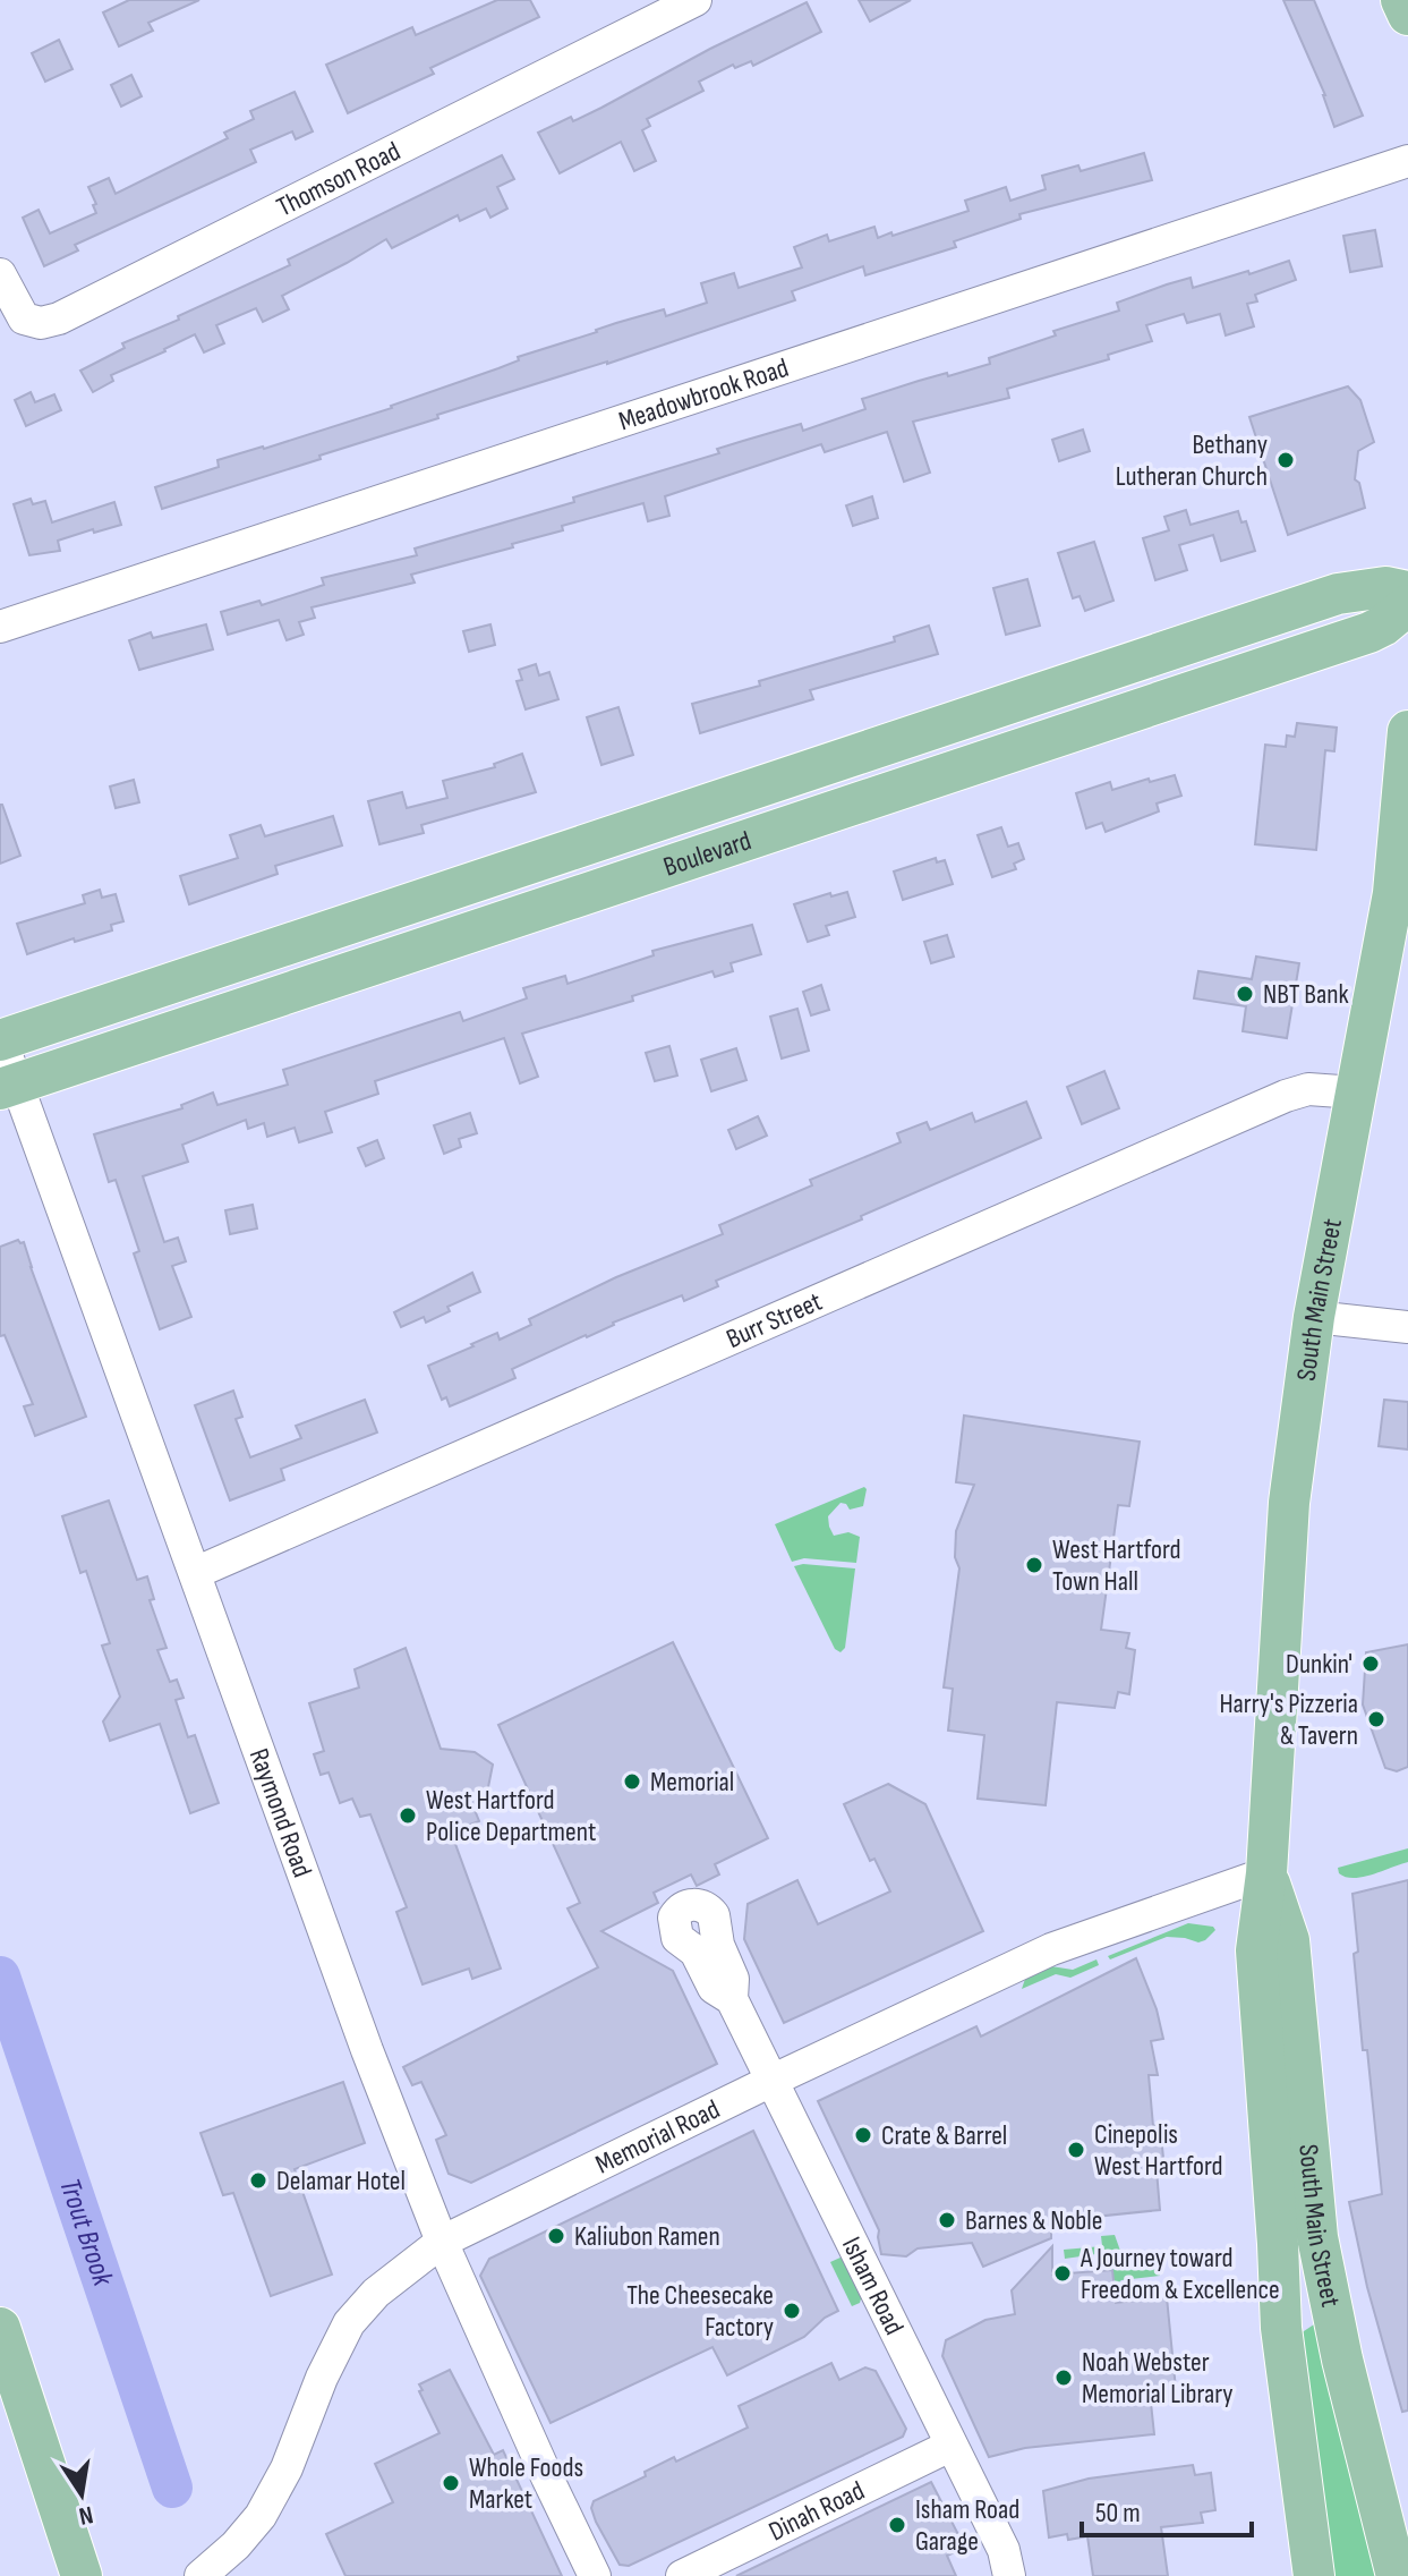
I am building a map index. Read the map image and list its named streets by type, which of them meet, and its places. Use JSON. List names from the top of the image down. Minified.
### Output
{"streets":{"main road":["Boulevard","South Main Street"],"street":["Thomson Road","Meadowbrook Road","Burr Street","Raymond Road","Memorial Road","Isham Road","Dinah Road"]},"crossings":[["Boulevard","Raymond Road"],["South Main Street","Burr Street"],["South Main Street","Memorial Road"],["Burr Street","Raymond Road"],["Raymond Road","Memorial Road"],["Memorial Road","Isham Road"],["Isham Road","Dinah Road"]],"water":["Trout Brook"],"places":["Bethany Lutheran Church","NBT Bank","West Hartford Town Hall","Dunkin'","Harry's Pizzeria & Tavern","Memorial","West Hartford Police Department","Crate & Barrel","Cinepolis West Hartford","Delamar Hotel","Barnes & Noble","Kaliubon Ramen","A Journey toward Freedom & Excellence","The Cheesecake Factory","Noah Webster Memorial Library","Whole Foods Market","Isham Road Garage"],"scale_bar":"50 m","north":"bottom"}
